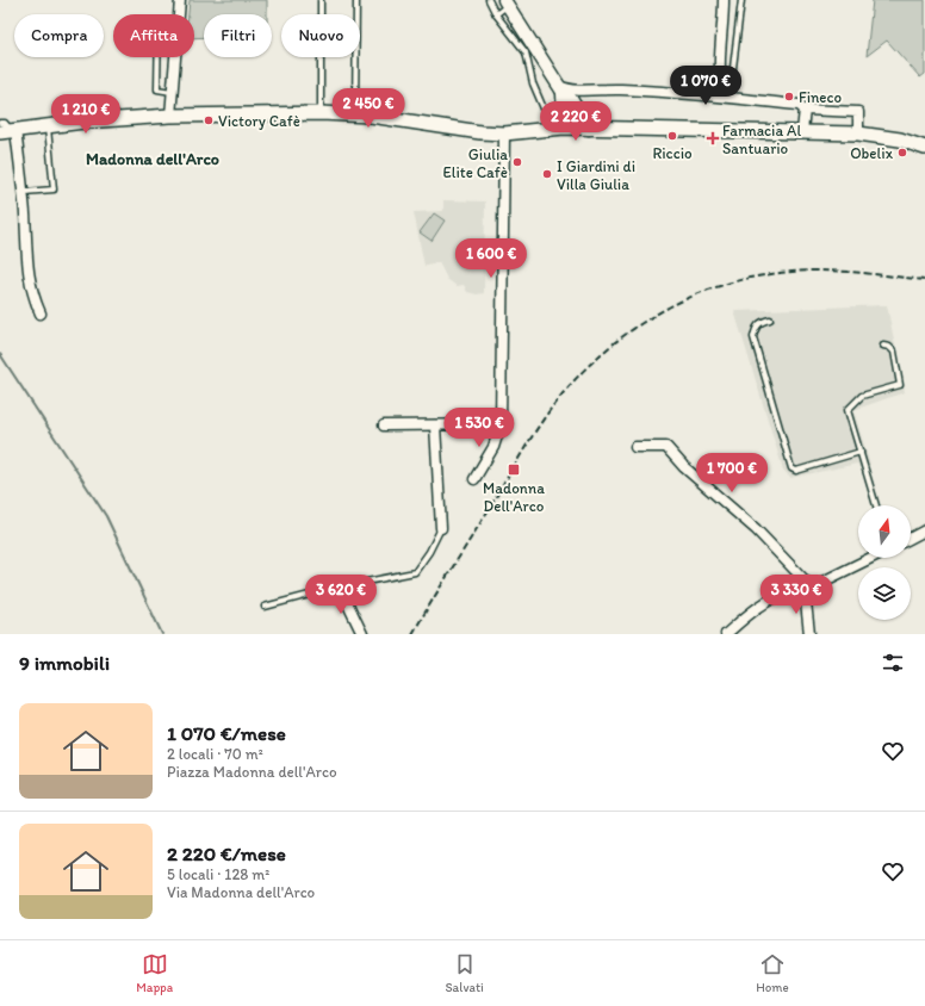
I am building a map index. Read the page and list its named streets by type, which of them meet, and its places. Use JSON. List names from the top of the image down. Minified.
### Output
{"districts":["Madonna dell'Arco"],"places":{"other":["Fineco","Victory Cafè","Riccio","Obelix","Giulia Elite Cafè","I Giardini di Villa Giulia"],"health":["Farmacia Al Santuario"],"transit":["Madonna Dell'Arco"]},"north":"top","page":{"chip":["Compra","Affitta","Filtri","Nuovo"],"price":["1 070 €","2 450 €","1 210 €","2 220 €","1 600 €","1 530 €","1 700 €","3 620 €","3 330 €"],"heading":"9 immobili","list":[{"name":"1 070 €/mese","note":"2 locali · 70 m² · Piazza Madonna dell'Arco"},{"name":"2 220 €/mese","note":"5 locali · 128 m² · Via Madonna dell'Arco"}],"tabs":["Mappa","Salvati","Home"]}}
